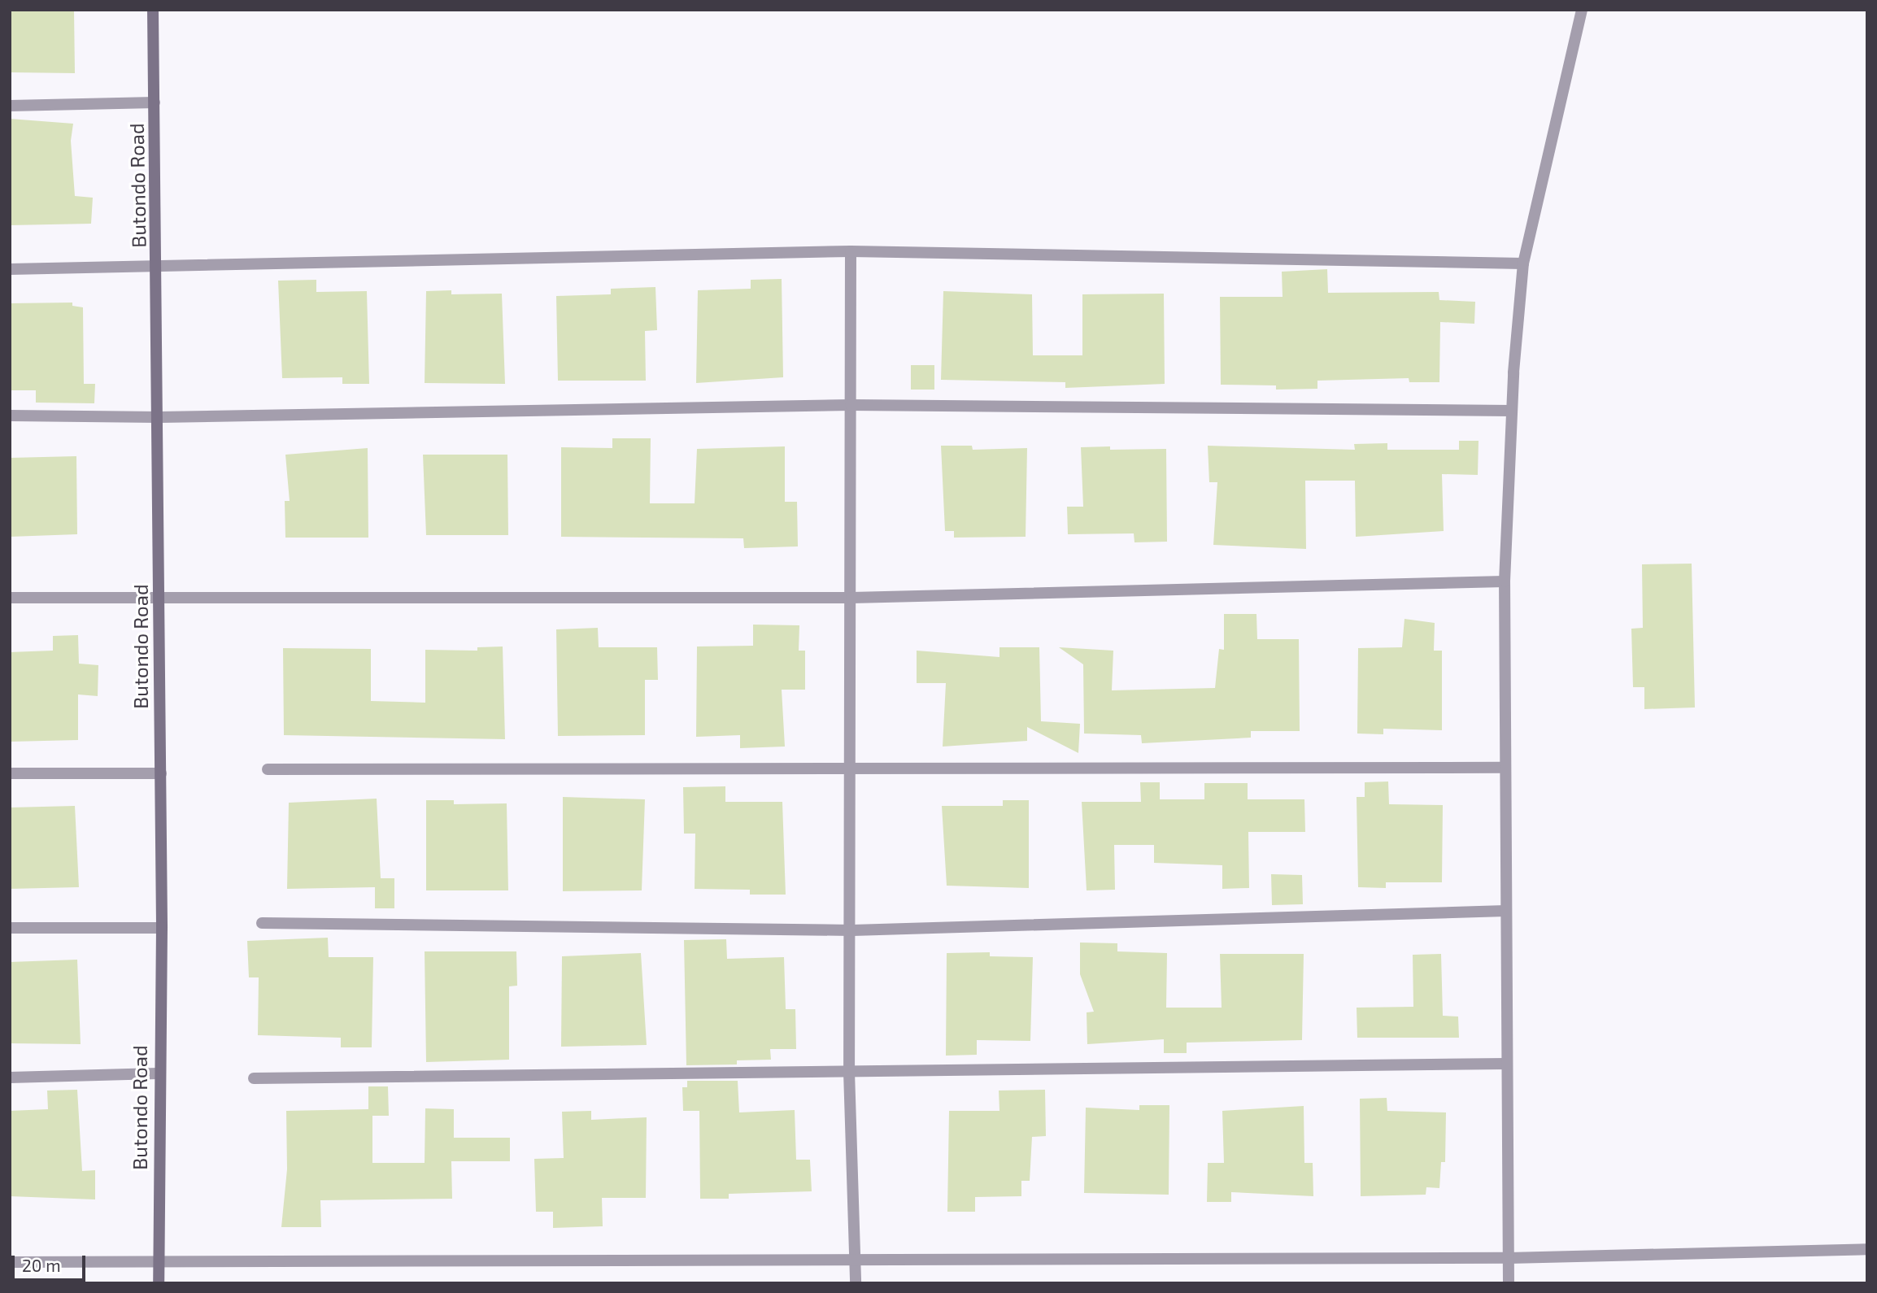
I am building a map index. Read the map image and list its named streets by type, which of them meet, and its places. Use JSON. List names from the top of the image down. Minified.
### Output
{"streets":{"street":["Butondo Road"]},"scale_bar":"20 m"}
